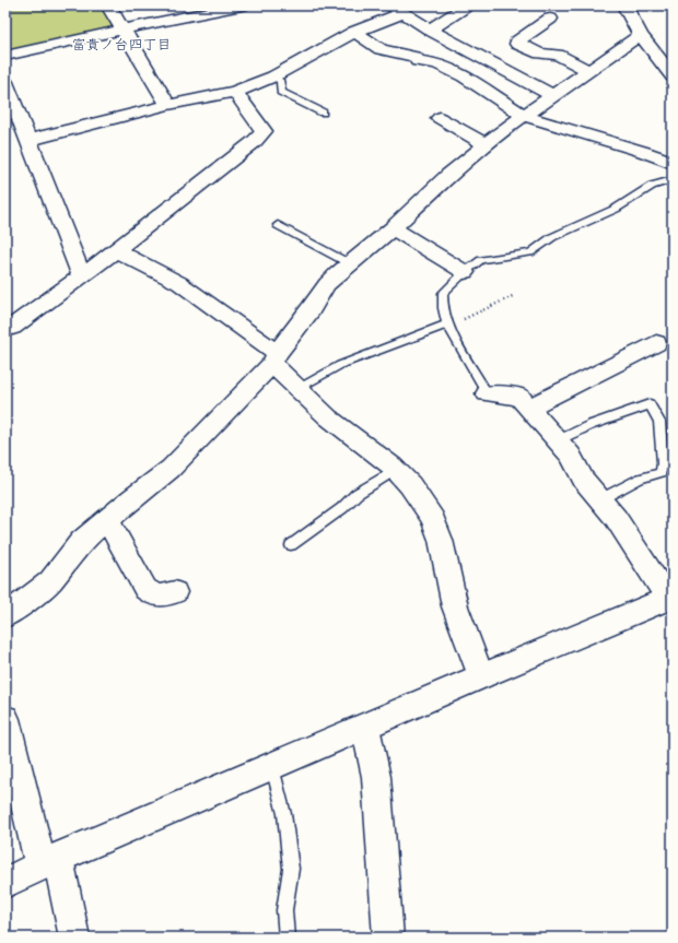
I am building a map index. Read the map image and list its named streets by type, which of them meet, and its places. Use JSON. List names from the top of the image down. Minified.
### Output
{"districts":["富貴ノ台四丁目"]}
